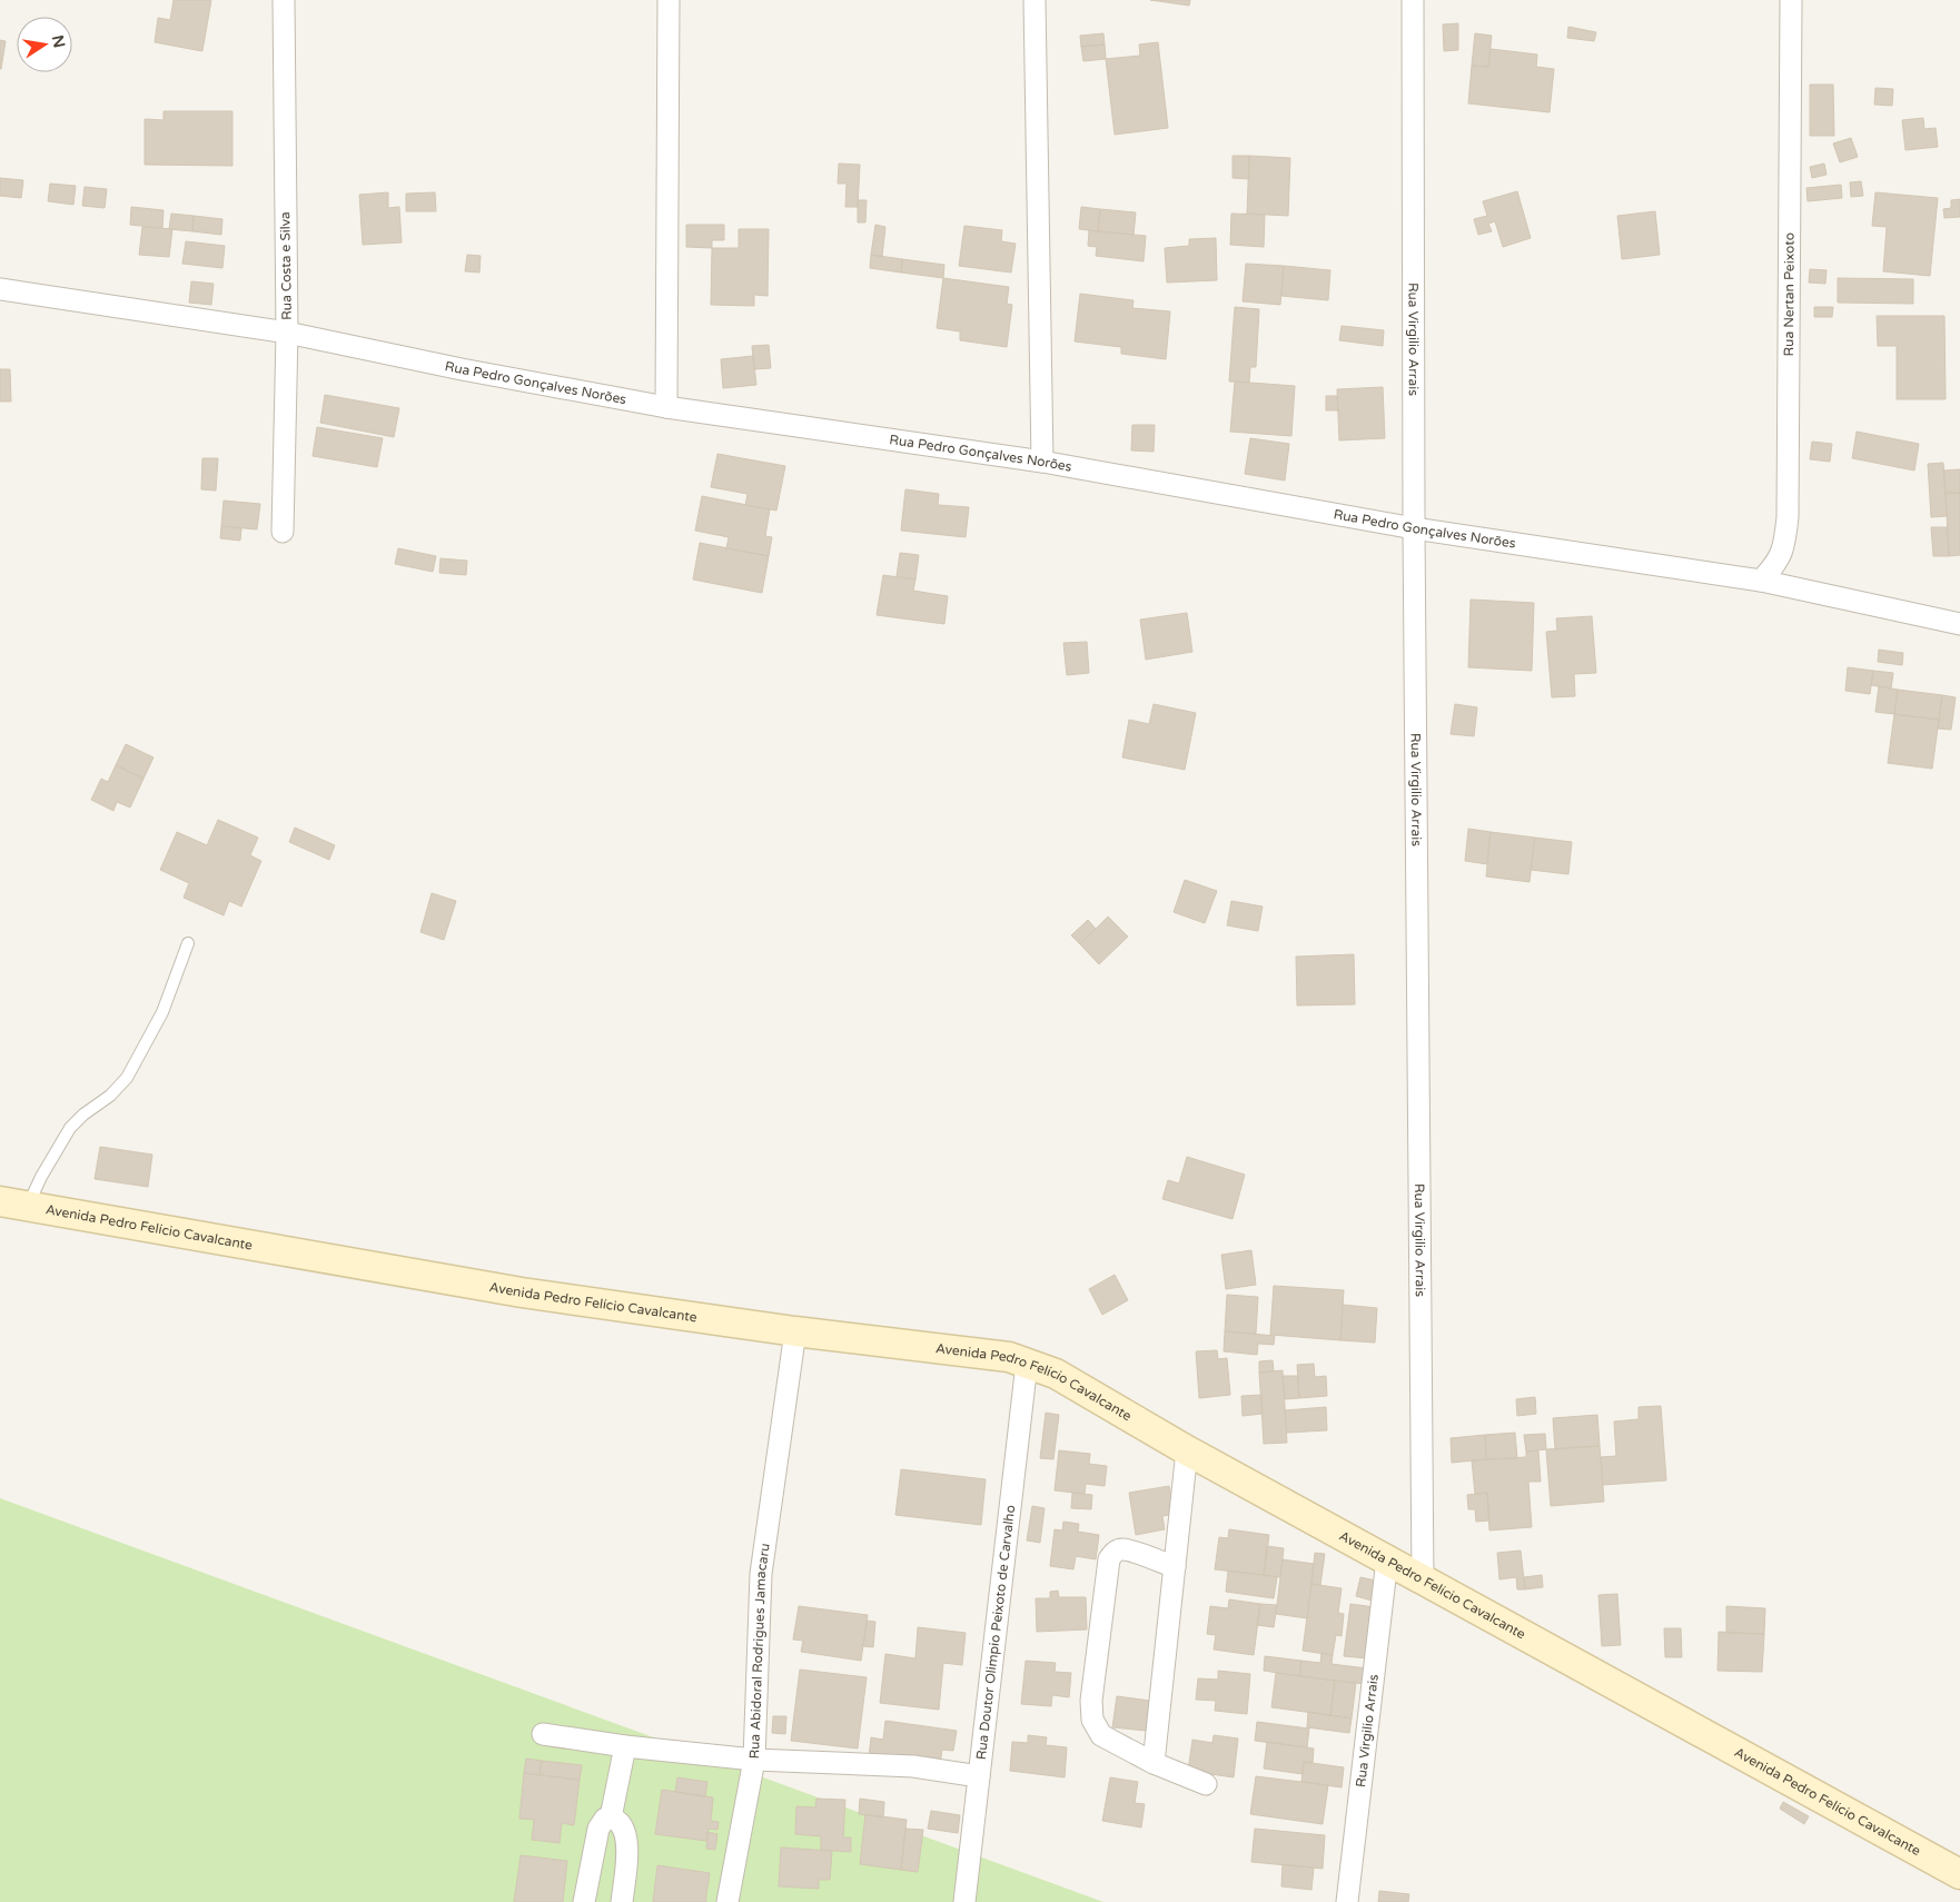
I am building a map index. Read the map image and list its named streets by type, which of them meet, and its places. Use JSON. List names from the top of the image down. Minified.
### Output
{"streets":{"street":["Rua Costa e Silva","Rua Nertan Peixoto","Rua Virgilio Arrais","Rua Pedro Gonçalves Norões","Avenida Pedro Felício Cavalcante","Rua Doutor Olimpio Peixoto de Carvalho","Rua Abidoral Rodrigues Jamacaru"]},"crossings":[["Rua Costa e Silva","Rua Pedro Gonçalves Norões"],["Rua Nertan Peixoto","Rua Pedro Gonçalves Norões"],["Rua Virgilio Arrais","Rua Pedro Gonçalves Norões"],["Rua Virgilio Arrais","Avenida Pedro Felício Cavalcante"],["Avenida Pedro Felício Cavalcante","Rua Doutor Olimpio Peixoto de Carvalho"],["Avenida Pedro Felício Cavalcante","Rua Abidoral Rodrigues Jamacaru"]],"north":"right"}
